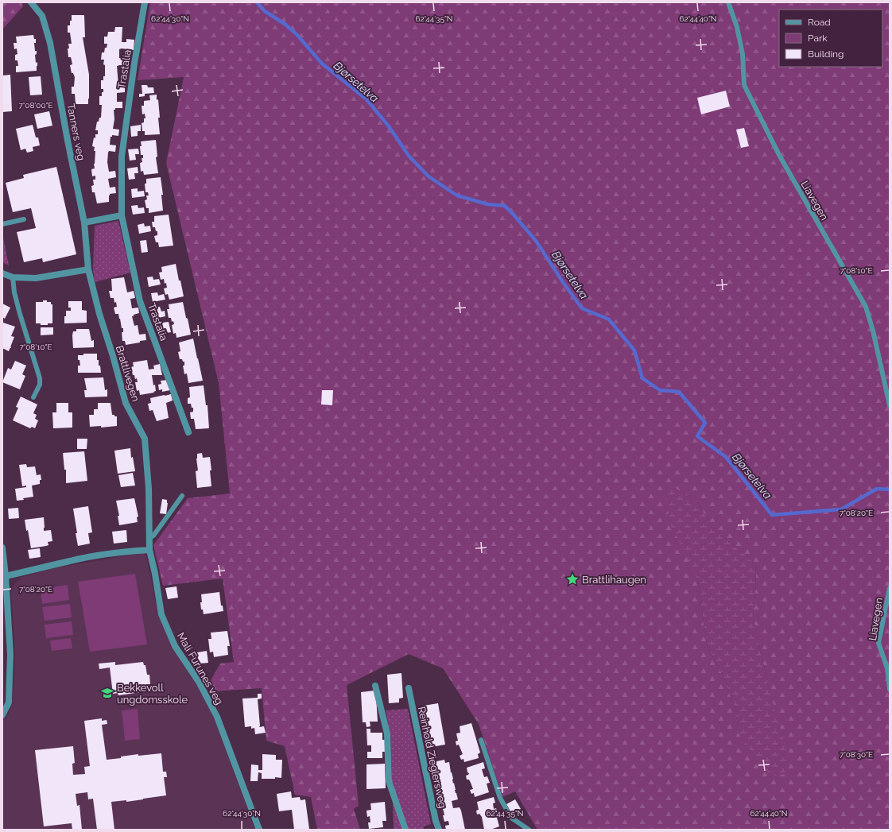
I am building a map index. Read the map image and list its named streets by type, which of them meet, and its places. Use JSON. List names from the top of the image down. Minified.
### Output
{"streets":{"street":["Trastalia","Tanners veg","Brattlivegen","Mali Furunes veg","Reinhold Zieglers veg"],"lane":["Liavegen"]},"crossings":[["Tanners veg","Brattlivegen"],["Brattlivegen","Mali Furunes veg"]],"water":["Bjørsetelva"],"places":{"place":["Brattlihaugen"],"school or university":["Bekkevoll ungdomsskole"]},"legend":["Road","Park","Building"],"coordinates":["62°44'30\"N","62°44'35\"N","62°44'40\"N","7°08'00\"E","7°08'10\"E","7°08'20\"E","7°08'30\"E"]}
